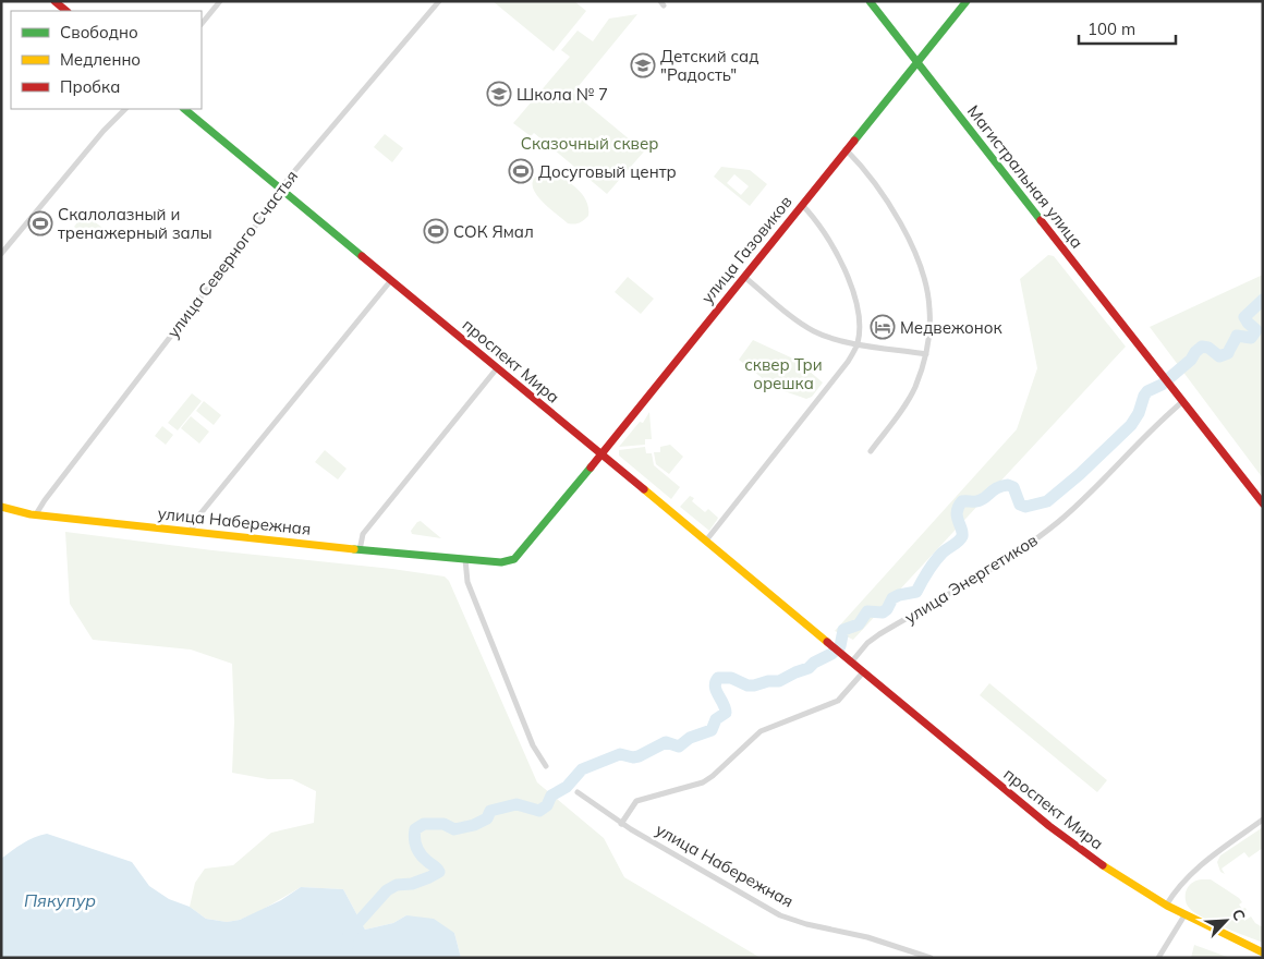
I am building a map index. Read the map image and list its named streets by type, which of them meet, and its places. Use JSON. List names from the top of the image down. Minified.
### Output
{"streets":{"main road":["Магистральная улица","улица Газовиков","проспект Мира","улица Набережная"],"street":["улица Северного Счастья","улица Энергетиков"]},"crossings":[["Магистральная улица","улица Газовиков"],["Магистральная улица","улица Энергетиков"],["улица Газовиков","проспект Мира"],["улица Газовиков","улица Набережная"],["улица Северного Счастья","проспект Мира"],["улица Северного Счастья","улица Набережная"],["проспект Мира","улица Набережная"],["проспект Мира","улица Энергетиков"]],"water":["Пякупур"],"parks":["Сказочный сквер","сквер Три орешка"],"places":{"school or university":["Детский сад \"Радость\"","Школа № 7"],"sports":["Досуговый центр","Скалолазный и тренажерный залы","СОК Ямал"],"hotel":["Медвежонок"]},"legend":["Свободно","Медленно","Пробка"],"scale_bar":"100 m","north":"top right"}
